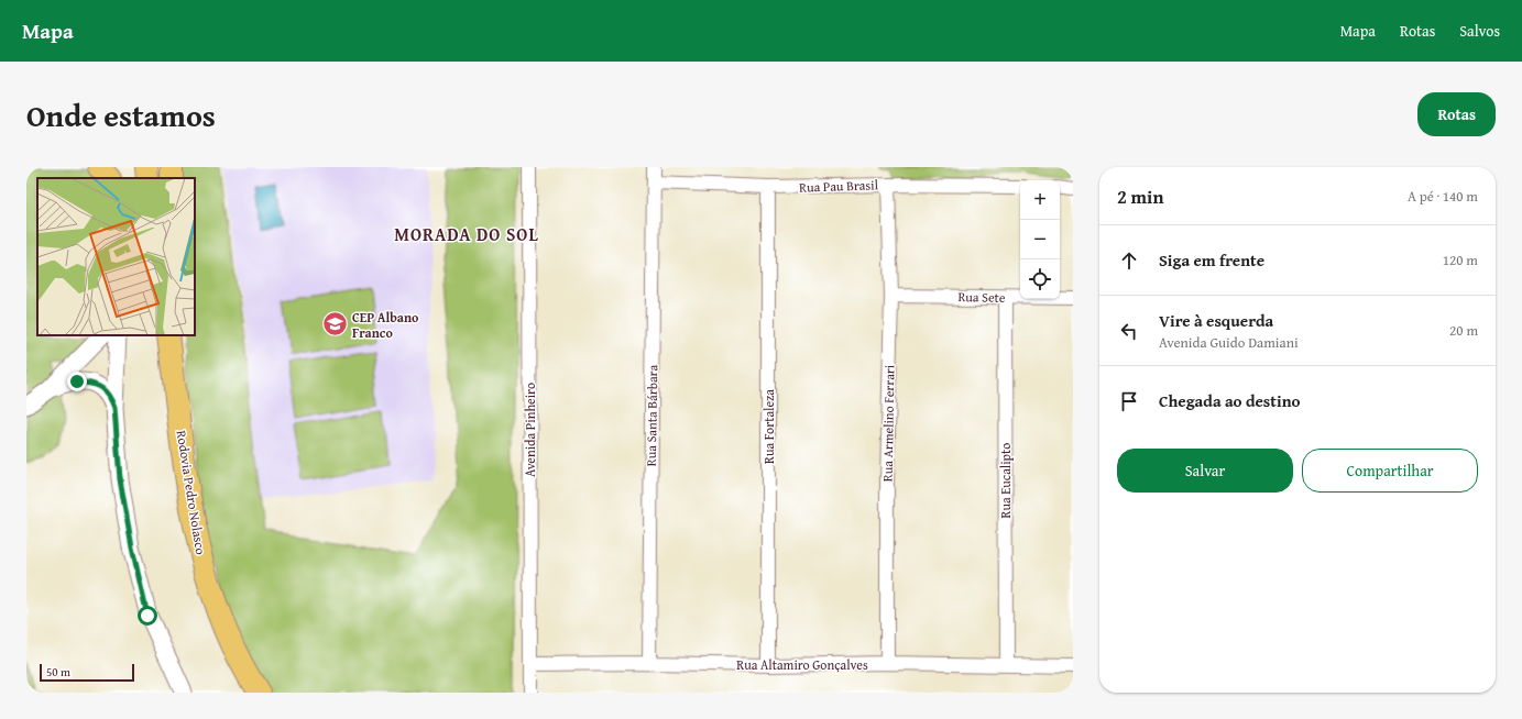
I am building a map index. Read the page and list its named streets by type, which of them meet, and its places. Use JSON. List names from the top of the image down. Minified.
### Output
{"streets":{"highway":["Rodovia Pedro Nolasco"],"street":["Rua Pau Brasil","Rua Sete","Rua Santa Bárbara","Rua Armelino Ferrari","Rua Fortaleza","Avenida Pinheiro","Rua Eucalipto","Rua Altamiro Gonçalves"]},"crossings":[["Rua Pau Brasil","Rua Santa Bárbara"],["Rua Pau Brasil","Rua Armelino Ferrari"],["Rua Pau Brasil","Rua Fortaleza"],["Rua Sete","Rua Armelino Ferrari"],["Rua Sete","Rua Eucalipto"],["Rua Santa Bárbara","Rua Altamiro Gonçalves"],["Rua Armelino Ferrari","Rua Altamiro Gonçalves"],["Rua Fortaleza","Rua Altamiro Gonçalves"],["Avenida Pinheiro","Rua Altamiro Gonçalves"],["Rua Eucalipto","Rua Altamiro Gonçalves"]],"districts":["MORADA DO SOL"],"places":{"school or university":["CEP Albano Franco"]},"scale_bar":"50 m","page":{"header":"Mapa","nav":["Mapa","Rotas","Salvos"],"title":"Onde estamos","buttons":["Rotas",["Salvar","Compartilhar"]],"heading":["2 min","A pé · 140 m"],"map_buttons":["+","−"],"list":[["Siga em frente","120 m"],["Vire à esquerda","Avenida Guido Damiani","20 m"],"Chegada ao destino"],"scale":"50 m"}}
